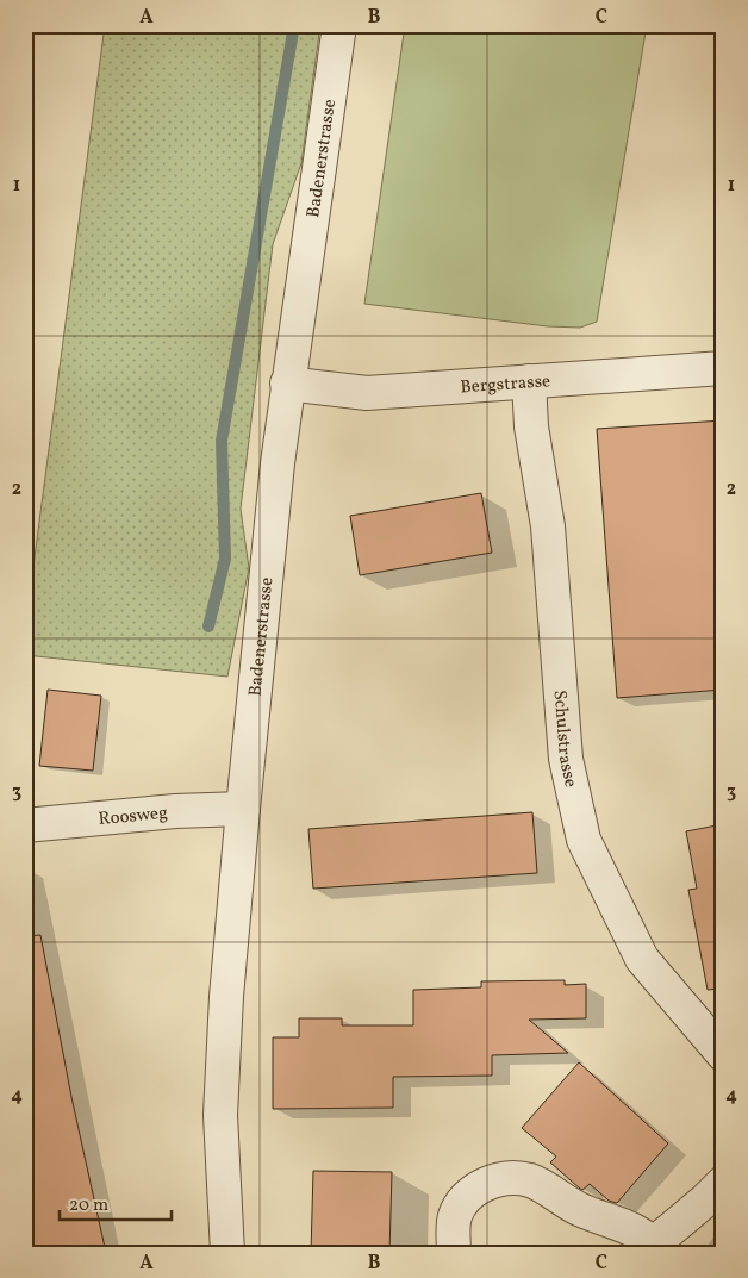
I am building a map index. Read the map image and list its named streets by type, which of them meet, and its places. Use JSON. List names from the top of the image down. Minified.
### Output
{"streets":{"street":["Badenerstrasse","Bergstrasse","Schulstrasse","Roosweg"]},"crossings":[["Badenerstrasse","Bergstrasse"],["Badenerstrasse","Roosweg"],["Bergstrasse","Schulstrasse"]],"scale_bar":"20 m","grid":{"columns":["A","B","C"],"rows":["1","2","3","4"]}}
